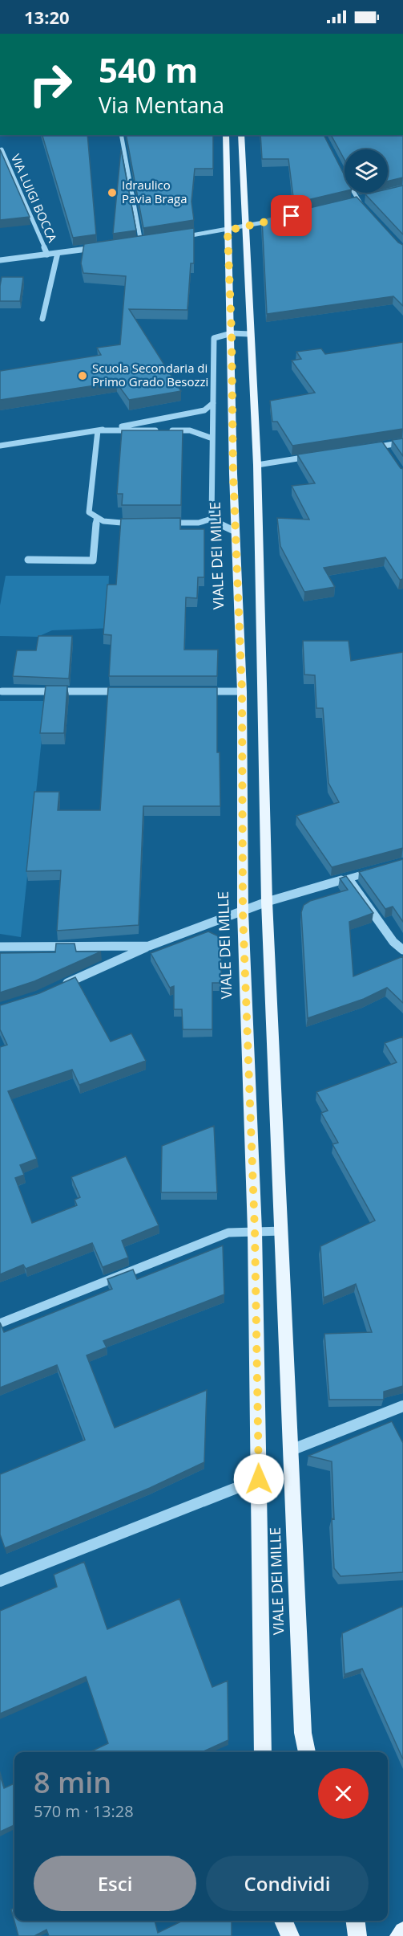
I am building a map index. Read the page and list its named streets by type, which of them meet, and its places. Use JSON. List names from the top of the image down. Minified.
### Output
{"streets":{"main road":["VIALE DEI MILLE"],"street":["VIA LUIGI BOCCA"]},"places":["Idraulico Pavia Braga","Scuola Secondaria di Primo Grado Besozzi"],"page":{"status":"13:20","turn":["540 m","Via Mentana"],"heading":["8 min","570 m · 13:28"],"buttons":["Esci","Condividi"]}}
